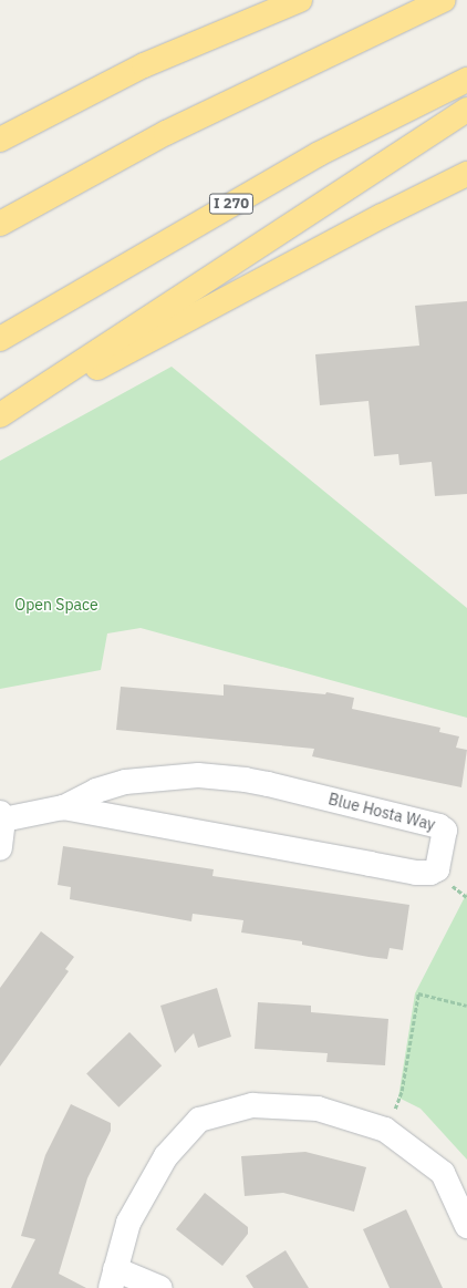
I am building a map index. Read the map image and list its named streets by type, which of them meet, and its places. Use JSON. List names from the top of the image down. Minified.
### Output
{"streets":{"highway":["I 270"],"street":["Blue Hosta Way"]},"parks":["Open Space"]}
